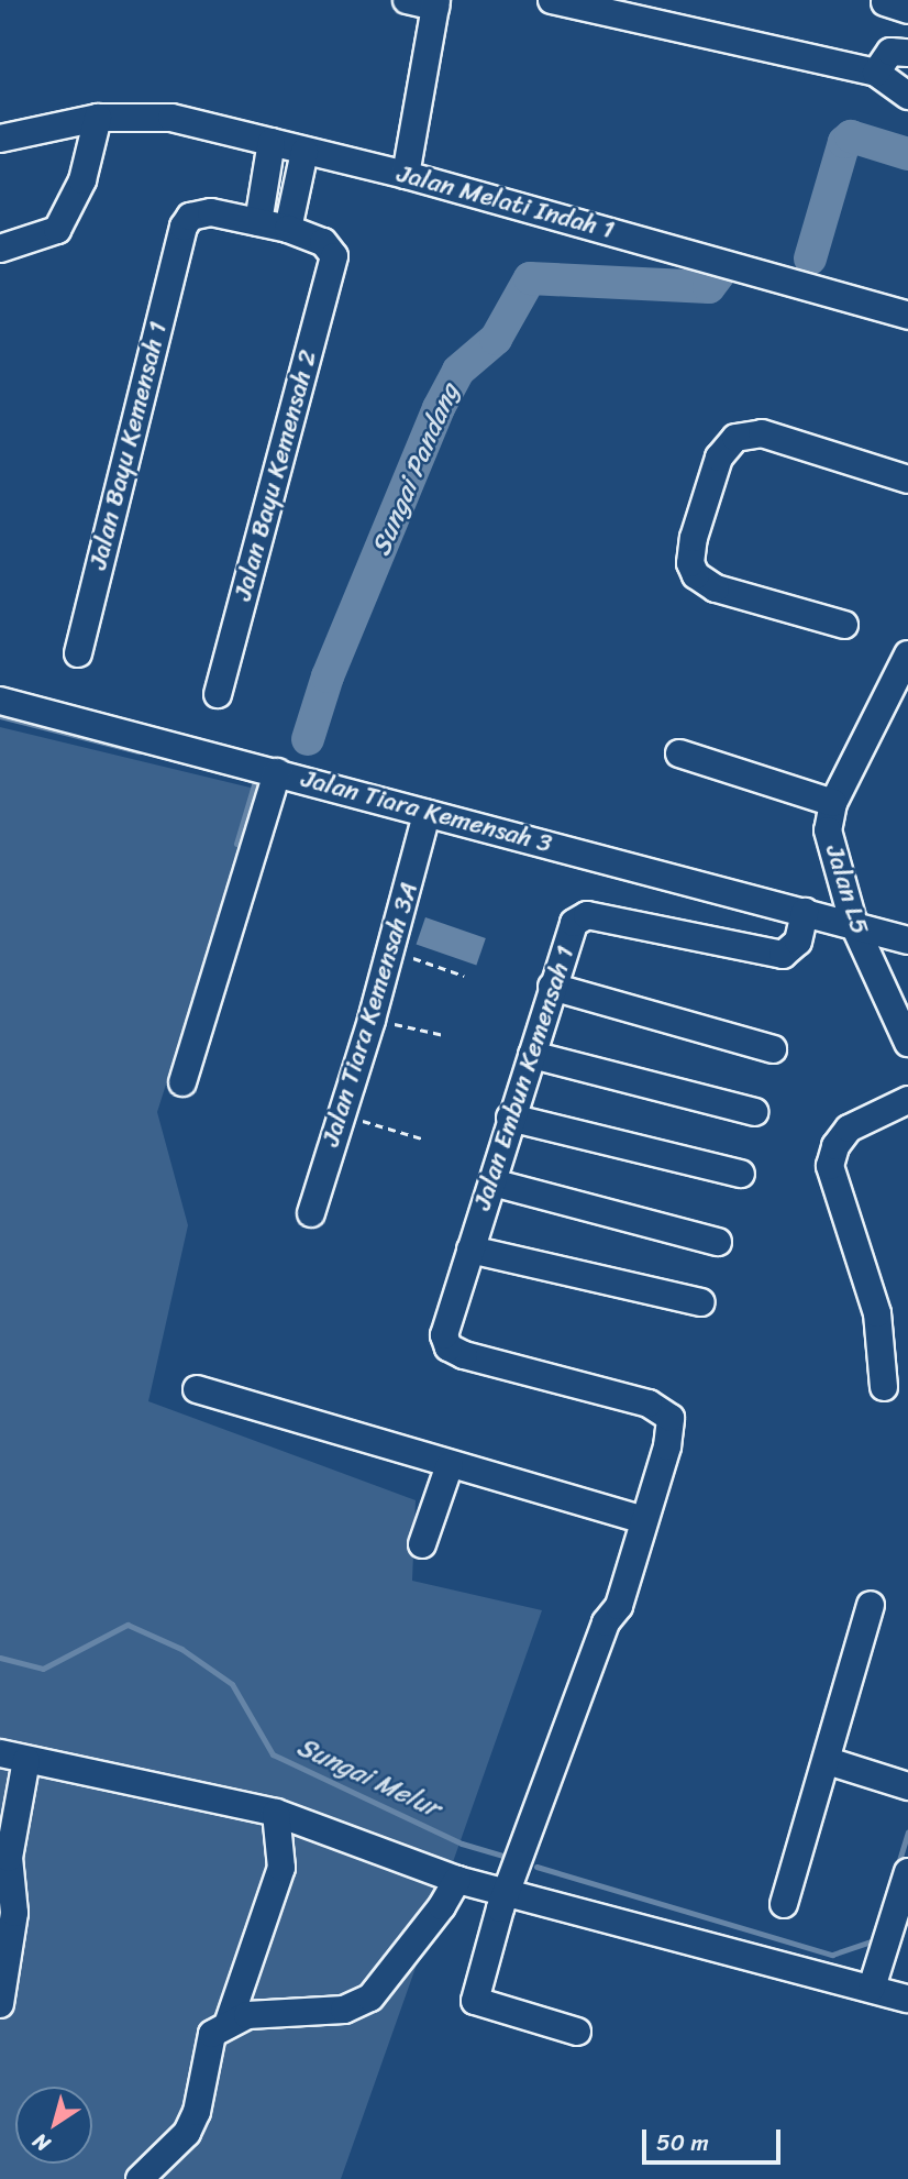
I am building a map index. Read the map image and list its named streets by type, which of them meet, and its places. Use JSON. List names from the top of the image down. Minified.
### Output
{"streets":{"street":["Jalan Melati Indah 1","Jalan Bayu Kemensah 1","Jalan Bayu Kemensah 2","Jalan Tiara Kemensah 3","Jalan L5","Jalan Tiara Kemensah 3A","Jalan Embun Kemensah 1"]},"crossings":[["Jalan Tiara Kemensah 3","Jalan L5"],["Jalan Tiara Kemensah 3","Jalan Tiara Kemensah 3A"],["Jalan Tiara Kemensah 3","Jalan Embun Kemensah 1"]],"water":["Sungai Pandang","Sungai Melur"],"scale_bar":"50 m","north":"bottom left"}
